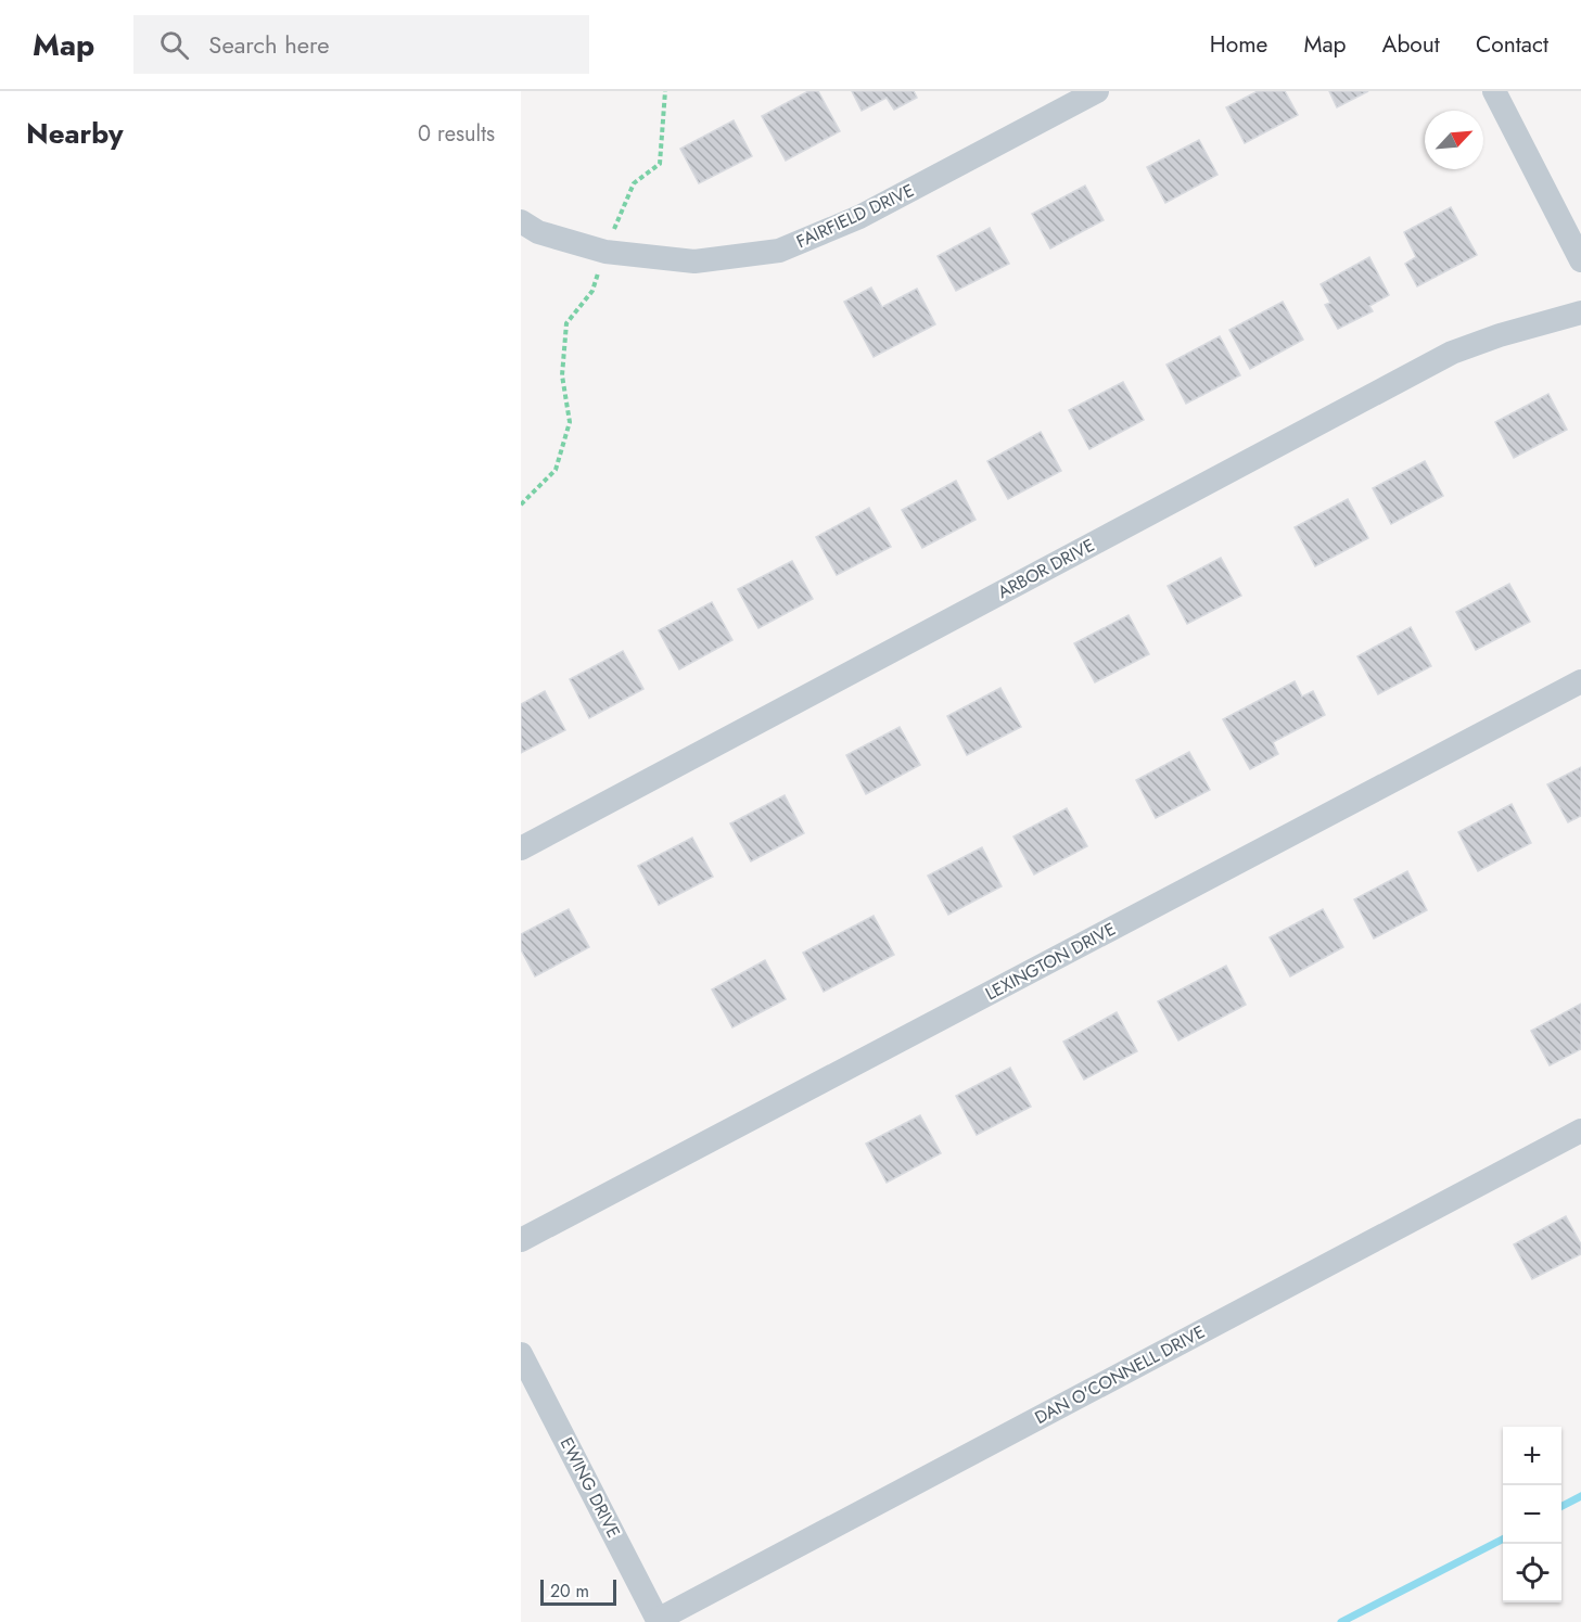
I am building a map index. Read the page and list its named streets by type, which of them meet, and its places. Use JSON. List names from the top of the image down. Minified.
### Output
{"streets":{"street":["FAIRFIELD DRIVE","ARBOR DRIVE","LEXINGTON DRIVE","DAN O'CONNELL DRIVE","EWING DRIVE"]},"crossings":[["DAN O'CONNELL DRIVE","EWING DRIVE"]],"scale_bar":"20 m","north":"top right","page":{"header":"Map","search":"Search here","nav":["Home","Map","About","Contact"],"heading":["Nearby","0 results"],"map_buttons":["+","−"],"scale":"20 m"}}
